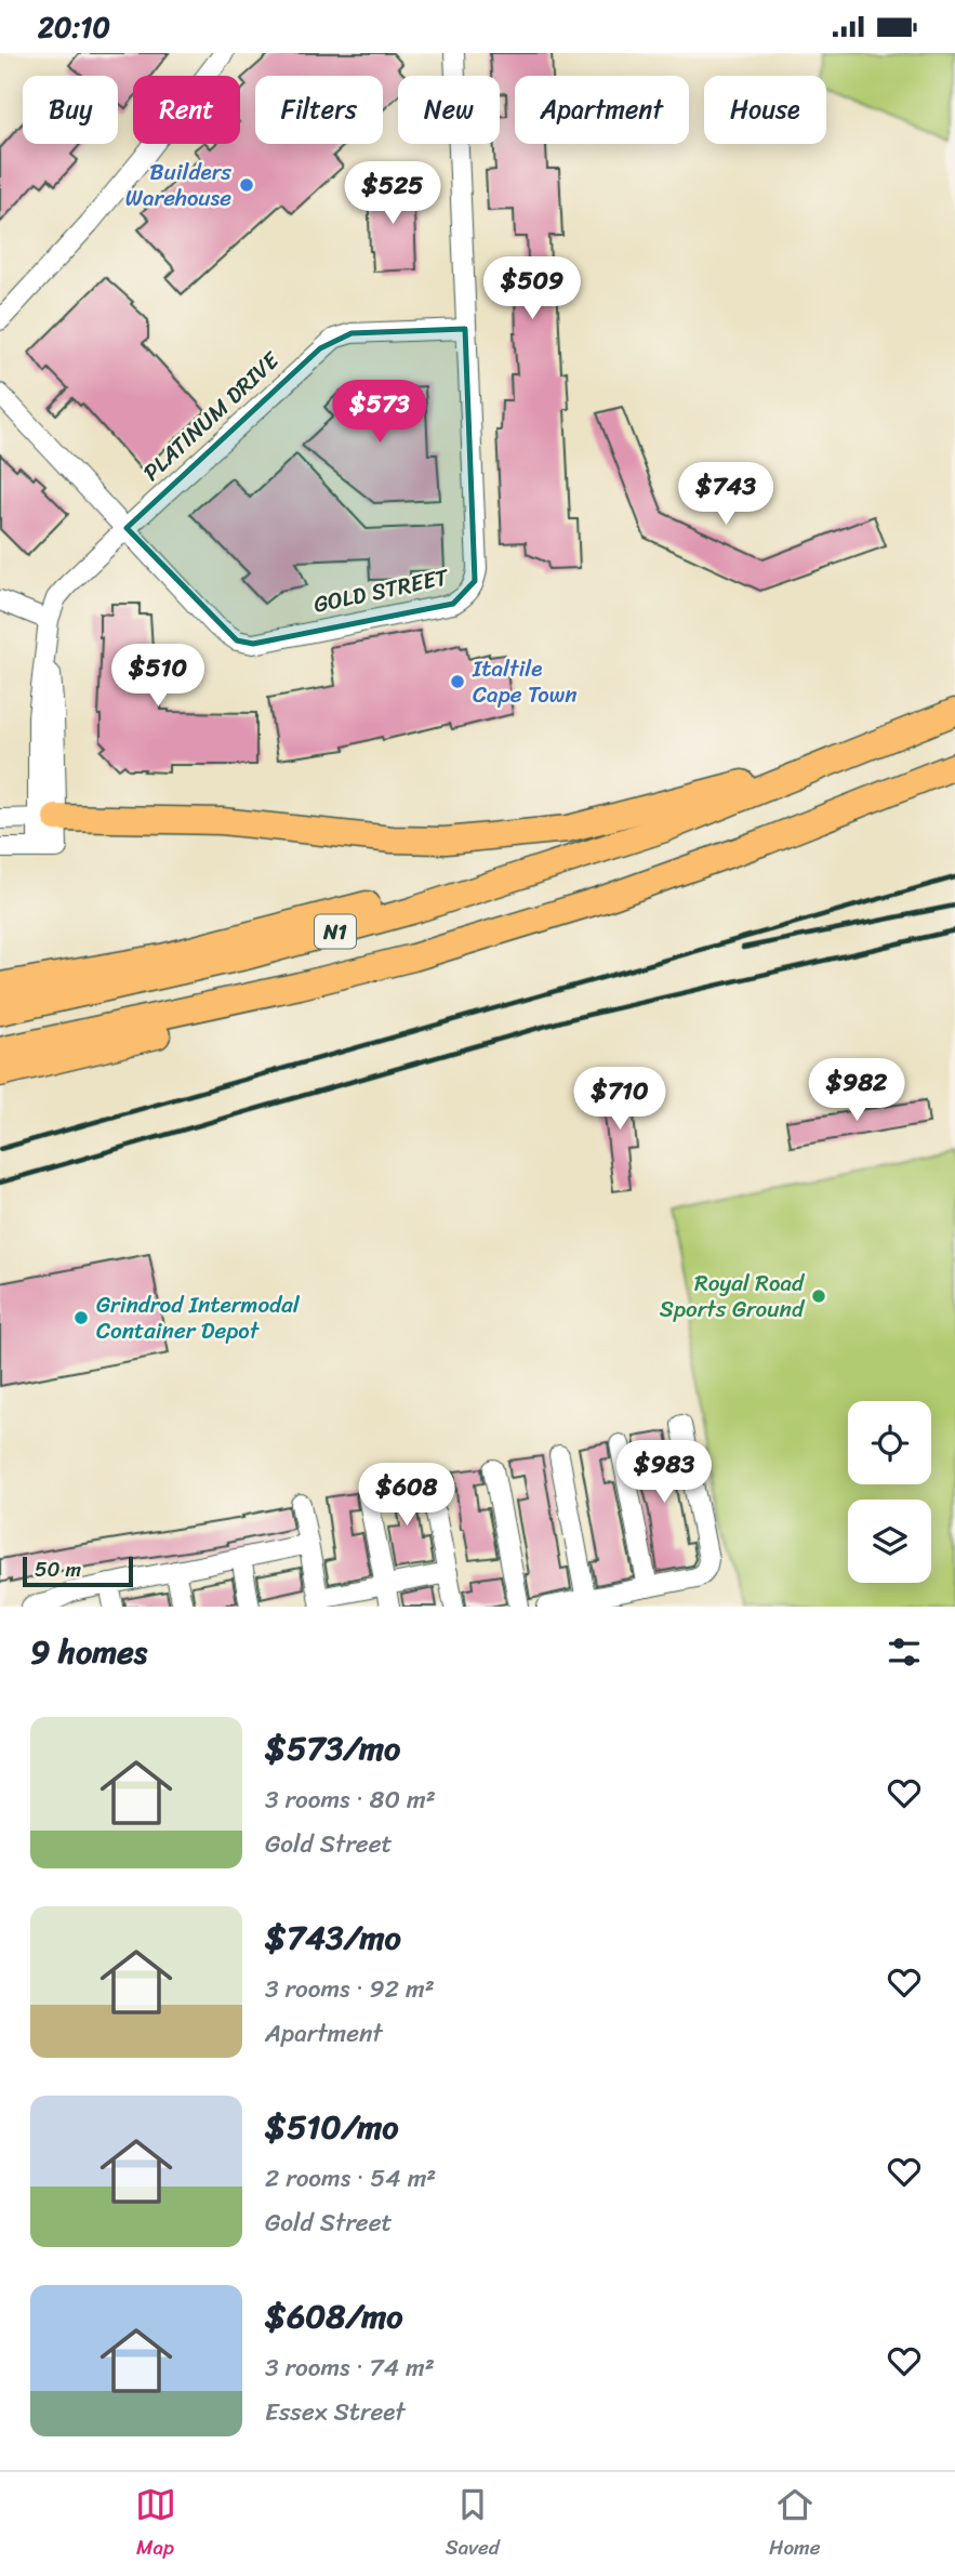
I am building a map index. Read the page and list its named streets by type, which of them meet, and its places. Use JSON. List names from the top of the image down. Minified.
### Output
{"streets":{"highway":["N1"],"street":["PLATINUM DRIVE","GOLD STREET"]},"crossings":[["PLATINUM DRIVE","GOLD STREET"]],"places":["Builders Warehouse","Italtile Cape Town","Royal Road Sports Ground","Grindrod Intermodal Container Depot"],"scale_bar":"50 m","page":{"status":"20:10","chip":["Buy","Rent","Filters","New","Apartment","House"],"price":["$525","$509","$573","$743","$510","$982","$710","$983","$608"],"scale":"50 m","heading":"9 homes","list":[{"name":"$573/mo","note":"3 rooms · 80 m² · Gold Street"},{"name":"$743/mo","note":"3 rooms · 92 m² · Apartment"},{"name":"$510/mo","note":"2 rooms · 54 m² · Gold Street"},{"name":"$608/mo","note":"3 rooms · 74 m² · Essex Street"}],"tabs":["Map","Saved","Home"]}}
